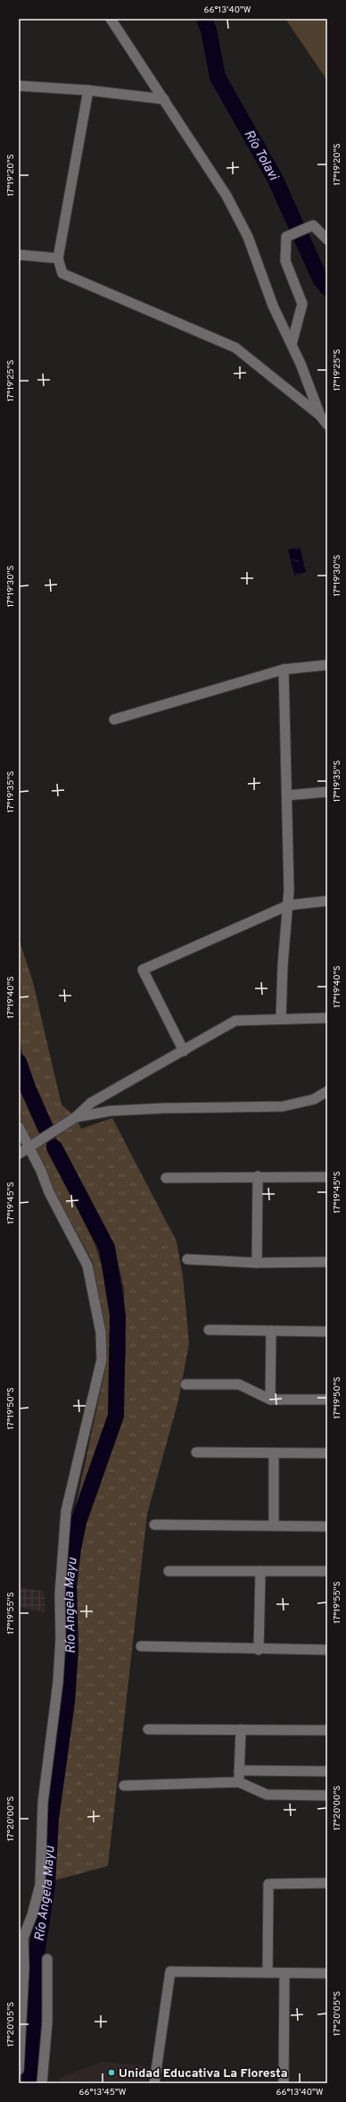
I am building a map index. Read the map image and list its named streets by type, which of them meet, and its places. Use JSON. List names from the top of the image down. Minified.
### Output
{"water":["Río Tolavi","Río Angela Mayu"],"places":["Unidad Educativa La Floresta"],"coordinates":["66°13'40\"W","17°19'20\"S","17°19'25\"S","17°19'30\"S","17°19'35\"S","17°19'40\"S","17°19'45\"S","17°19'50\"S","17°19'55\"S","17°20'00\"S","17°20'05\"S","66°13'45\"W"]}
